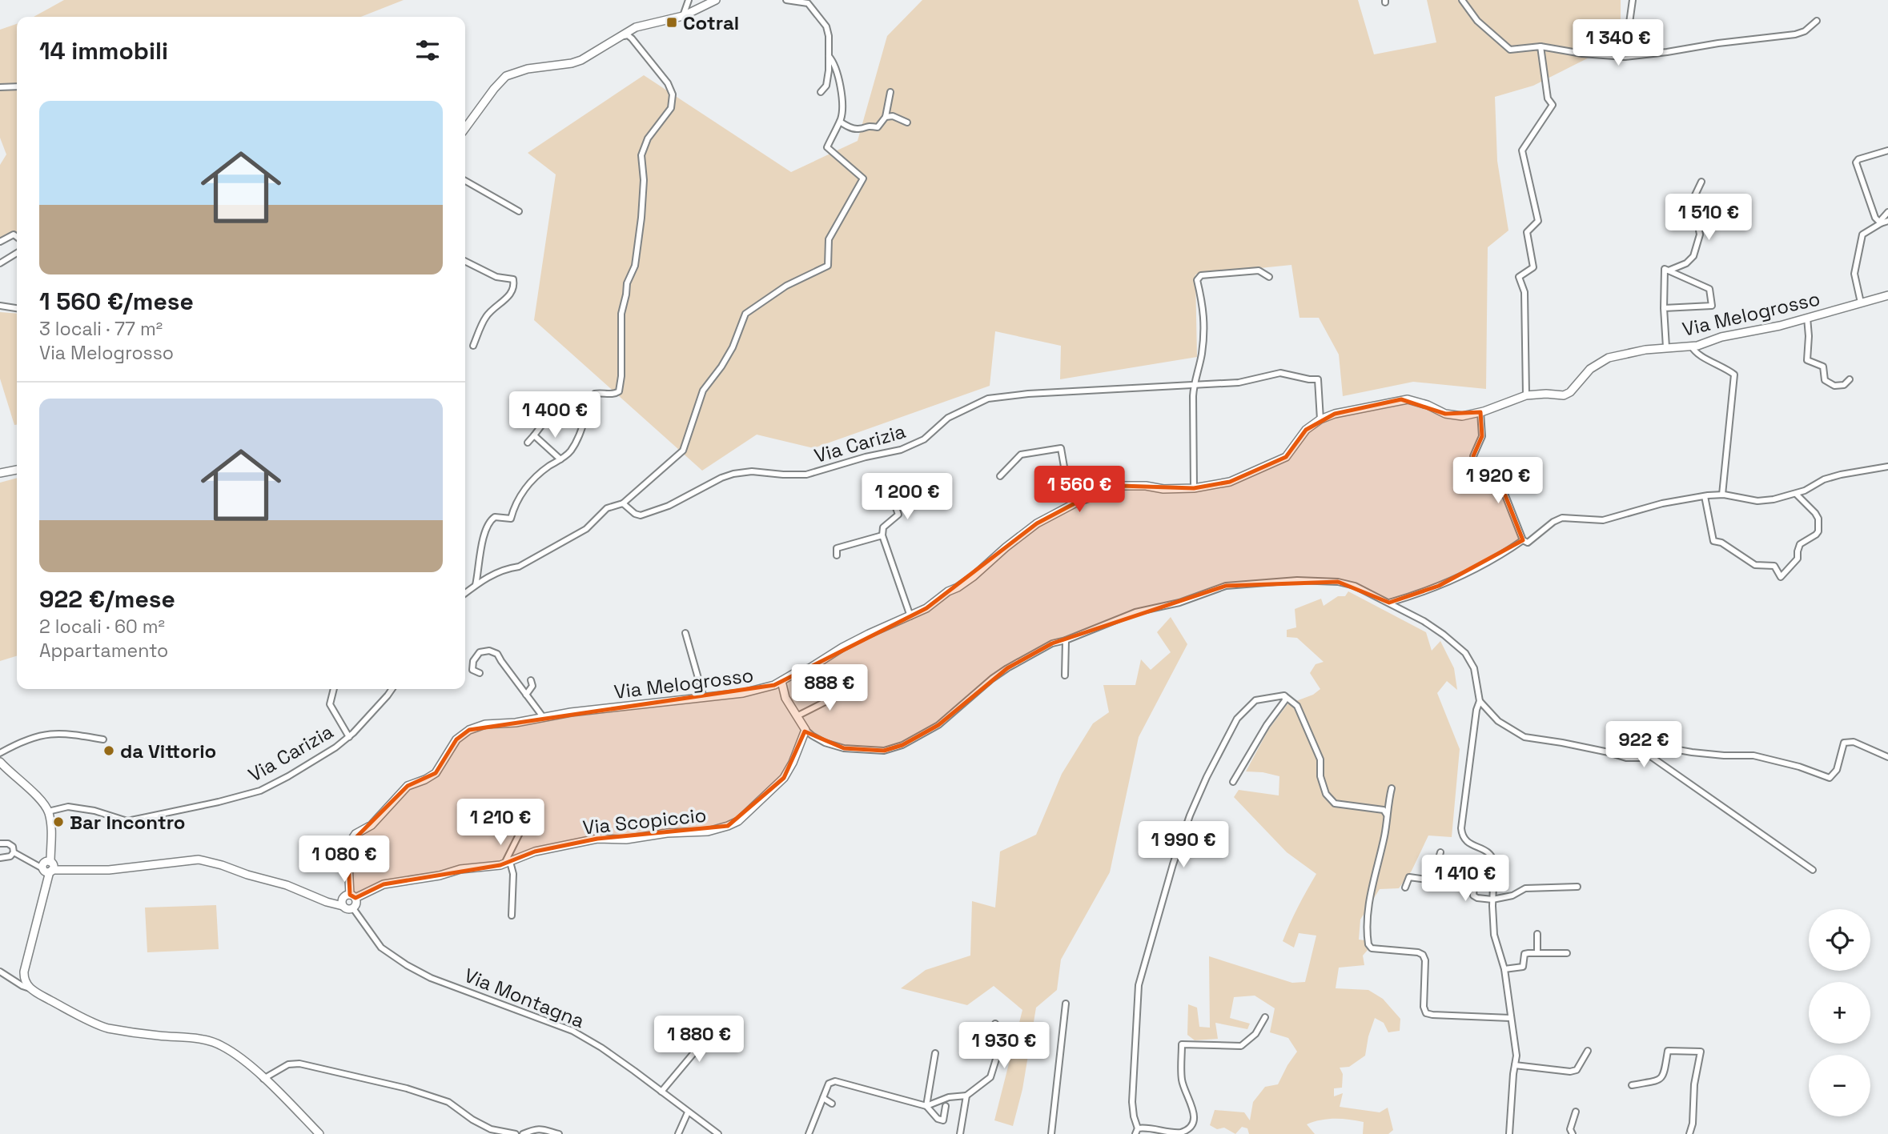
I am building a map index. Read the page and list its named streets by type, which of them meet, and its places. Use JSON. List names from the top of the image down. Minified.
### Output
{"streets":{"street":["Via Melogrosso","Via Carizia","Via Scopiccio","Via Montagna"]},"crossings":[["Via Melogrosso","Via Carizia"],["Via Melogrosso","Via Scopiccio"],["Via Melogrosso","Via Montagna"],["Via Scopiccio","Via Montagna"]],"places":{"transit":["Cotral"],"other":["da Vittorio","Bar Incontro"]},"page":{"heading":"14 immobili","price":["1 340 €","1 510 €","1 400 €","1 920 €","1 560 €","1 200 €","888 €","922 €","1 210 €","1 990 €","1 080 €","1 410 €","1 880 €","1 930 €"],"list":[{"name":"1 560 €/mese","note":"3 locali · 77 m² · Via Melogrosso"},{"name":"922 €/mese","note":"2 locali · 60 m² · Appartamento"}],"map_buttons":["+","−"]}}
